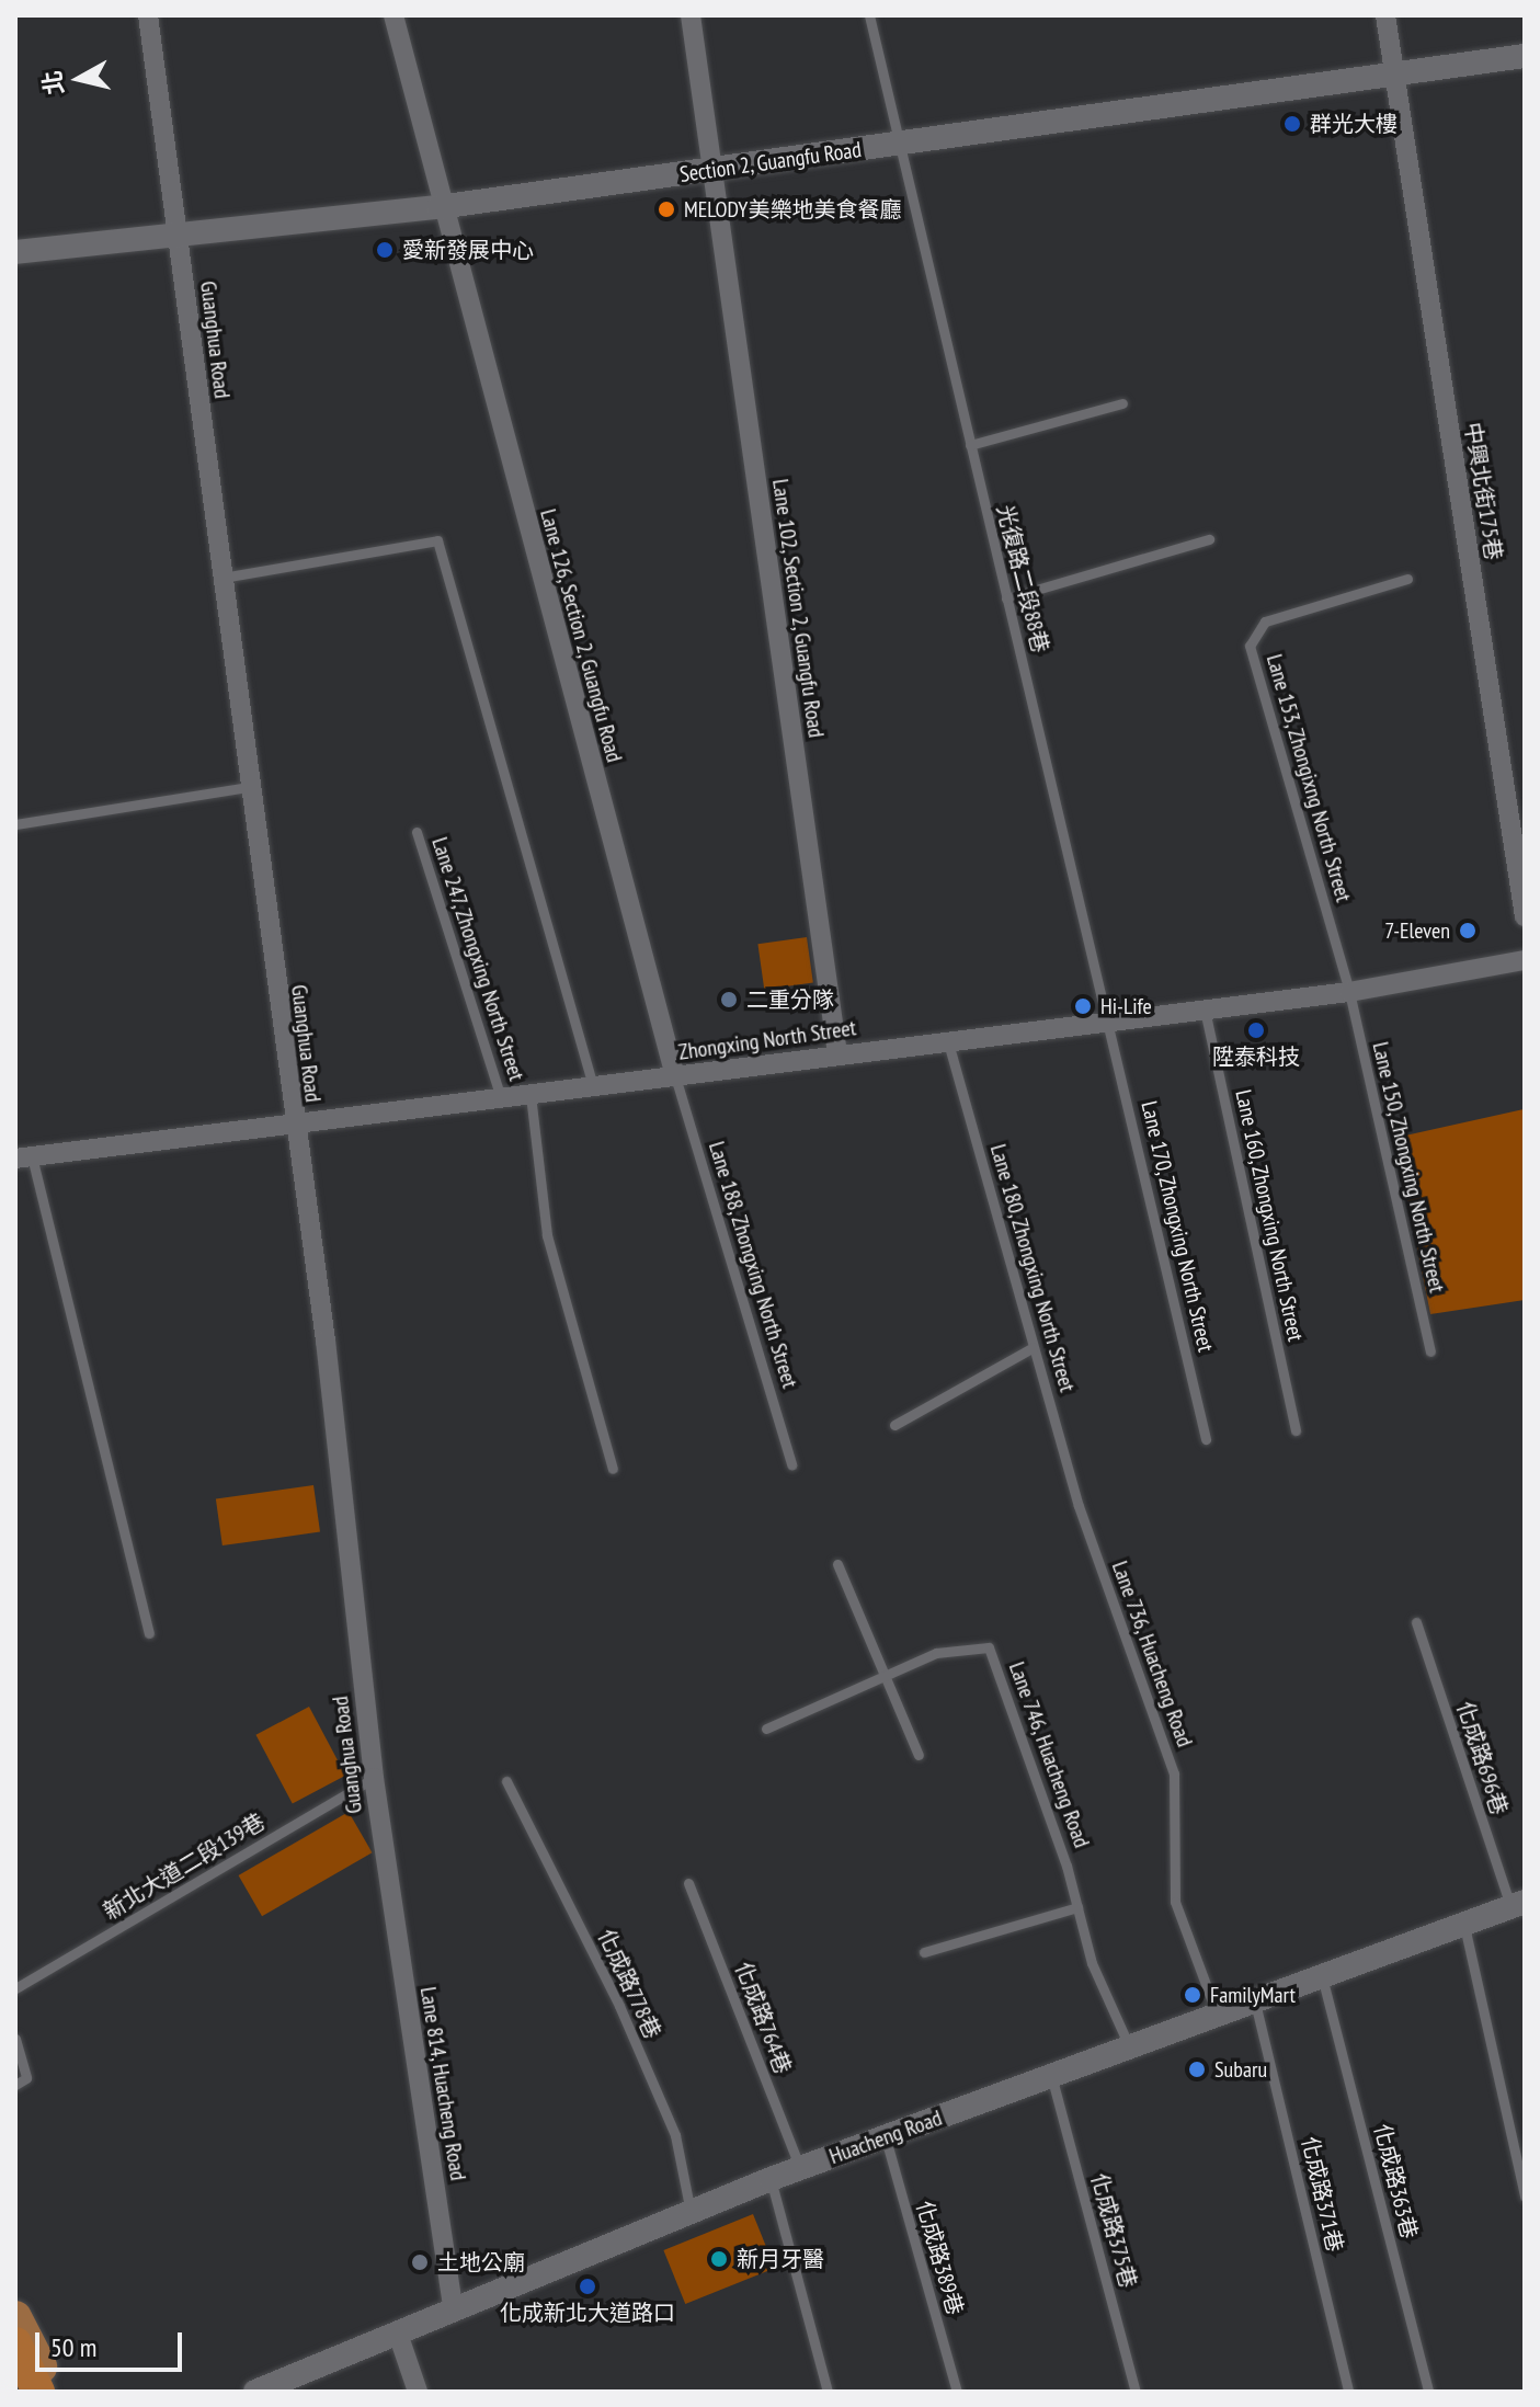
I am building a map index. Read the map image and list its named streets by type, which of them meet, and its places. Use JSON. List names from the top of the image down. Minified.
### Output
{"streets":{"street":["Section 2, Guangfu Road","Guanghua Road","中興北街175巷","Lane 102, Section 2, Guangfu Road","Lane 126, Section 2, Guangfu Road","Zhongxing North Street","Lane 814, Huacheng Road","Huacheng Road"],"lane":["光復路二段88巷","Lane 153, Zhongixng North Street","Lane 247, Zhongxing North Street","Lane 150, Zhongxing North Street","Lane 160, Zhongxing North Street","Lane 170, Zhongxing North Street","Lane 188, Zhongxing North Street","Lane 180, Zhongxing North Street","Lane 736, Huacheng Road","Lane 746, Huacheng Road","化成路696巷","新北大道二段139巷","化成路778巷","化成路764巷","化成路363巷","化成路371巷","化成路375巷","化成路389巷"]},"crossings":[["Section 2, Guangfu Road","Guanghua Road"],["Section 2, Guangfu Road","中興北街175巷"],["Section 2, Guangfu Road","光復路二段88巷"],["Section 2, Guangfu Road","Lane 102, Section 2, Guangfu Road"],["Section 2, Guangfu Road","Lane 126, Section 2, Guangfu Road"],["Guanghua Road","Zhongxing North Street"],["Guanghua Road","新北大道二段139巷"],["Guanghua Road","Lane 814, Huacheng Road"],["光復路二段88巷","Zhongxing North Street"],["光復路二段88巷","Lane 170, Zhongxing North Street"],["Lane 102, Section 2, Guangfu Road","Zhongxing North Street"],["Lane 126, Section 2, Guangfu Road","Zhongxing North Street"],["Lane 126, Section 2, Guangfu Road","Lane 188, Zhongxing North Street"],["Lane 153, Zhongixng North Street","Zhongxing North Street"],["Lane 153, Zhongixng North Street","Lane 150, Zhongxing North Street"],["Lane 247, Zhongxing North Street","Zhongxing North Street"],["Zhongxing North Street","Lane 150, Zhongxing North Street"],["Zhongxing North Street","Lane 160, Zhongxing North Street"],["Zhongxing North Street","Lane 170, Zhongxing North Street"],["Zhongxing North Street","Lane 188, Zhongxing North Street"],["Zhongxing North Street","Lane 180, Zhongxing North Street"],["Lane 180, Zhongxing North Street","Lane 736, Huacheng Road"],["Lane 736, Huacheng Road","Huacheng Road"],["Lane 746, Huacheng Road","Huacheng Road"],["化成路696巷","Huacheng Road"],["化成路778巷","Huacheng Road"],["化成路764巷","Huacheng Road"],["Lane 814, Huacheng Road","Huacheng Road"],["Huacheng Road","化成路363巷"],["Huacheng Road","化成路371巷"],["Huacheng Road","化成路375巷"],["Huacheng Road","化成路389巷"]],"places":["群光大樓","MELODY美樂地美食餐廳","愛新發展中心","7-Eleven","二重分隊","Hi-Life","陞泰科技","FamilyMart","Subaru","新月牙醫","土地公廟","化成新北大道路口"],"scale_bar":"50 m","north":"left"}
